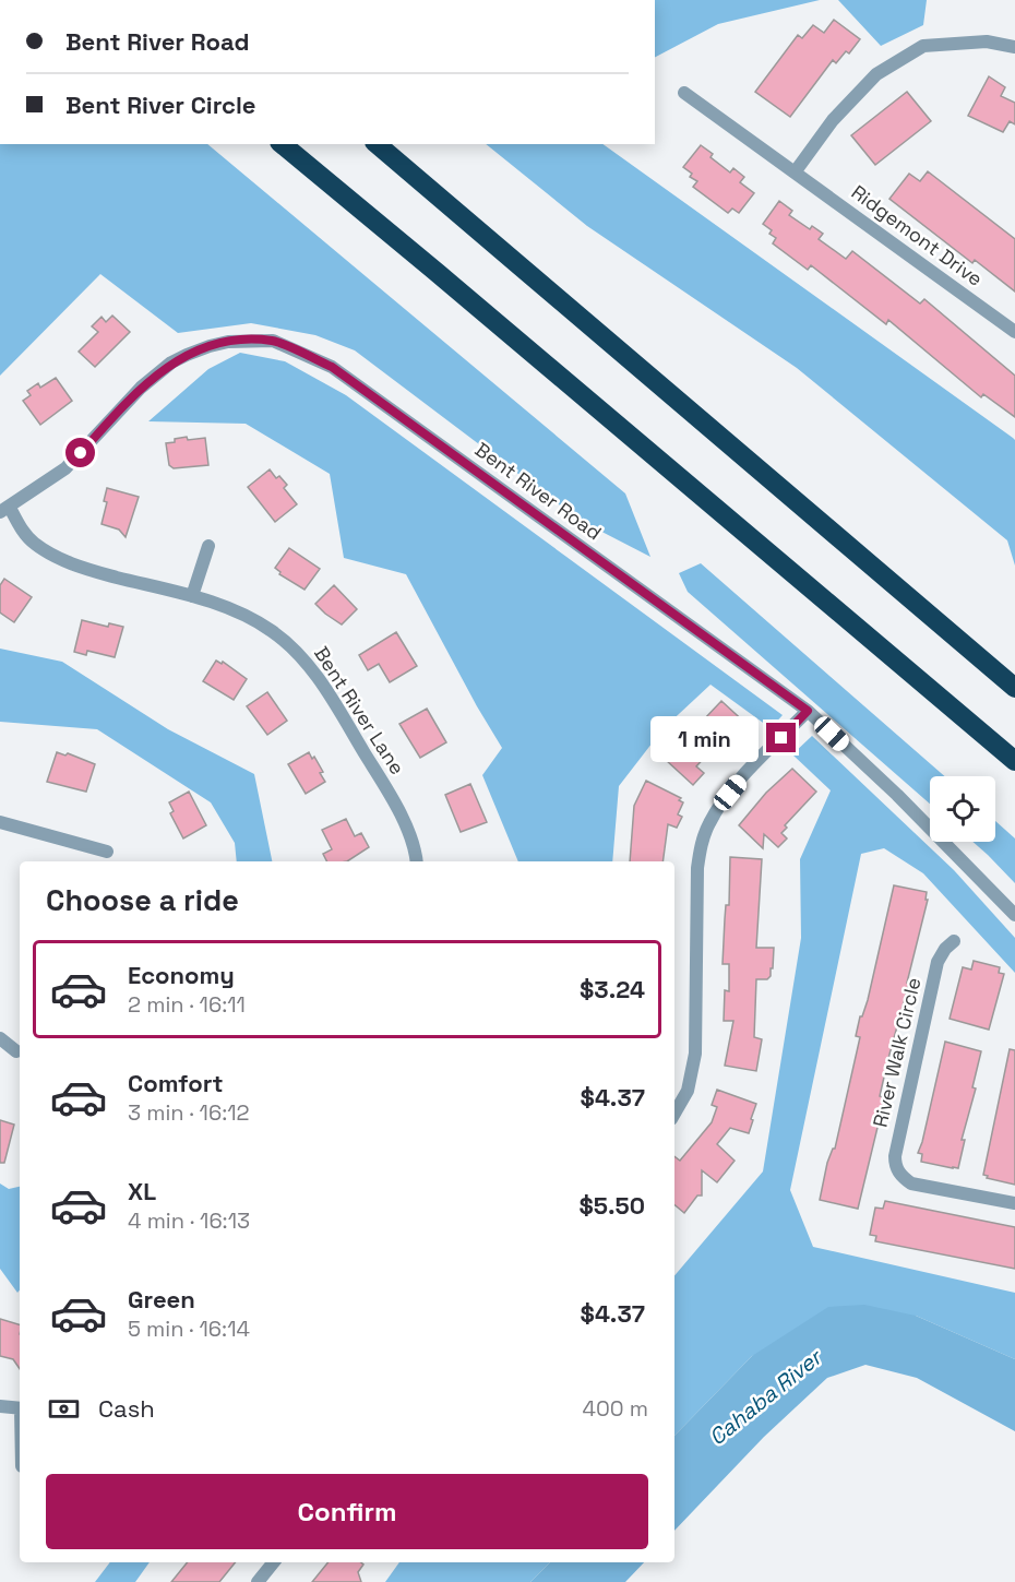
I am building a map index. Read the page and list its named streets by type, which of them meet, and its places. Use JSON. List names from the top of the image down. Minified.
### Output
{"streets":{"street":["Ridgemont Drive","Bent River Road","Bent River Lane","River Walk Circle"]},"crossings":[["Bent River Road","Bent River Lane"]],"water":["Cahaba River"],"page":{"banner":["Bent River Road","Bent River Circle"],"bubble":"1 min","heading":"Choose a ride","list":[{"name":"Economy","note":"2 min · 16:11","value":"$3.24"},{"name":"Comfort","note":"3 min · 16:12","value":"$4.37"},{"name":"XL","note":"4 min · 16:13","value":"$5.50"},{"name":"Green","note":"5 min · 16:14","value":"$4.37"}],"pay":["Cash","400 m"],"buttons":"Confirm"}}
